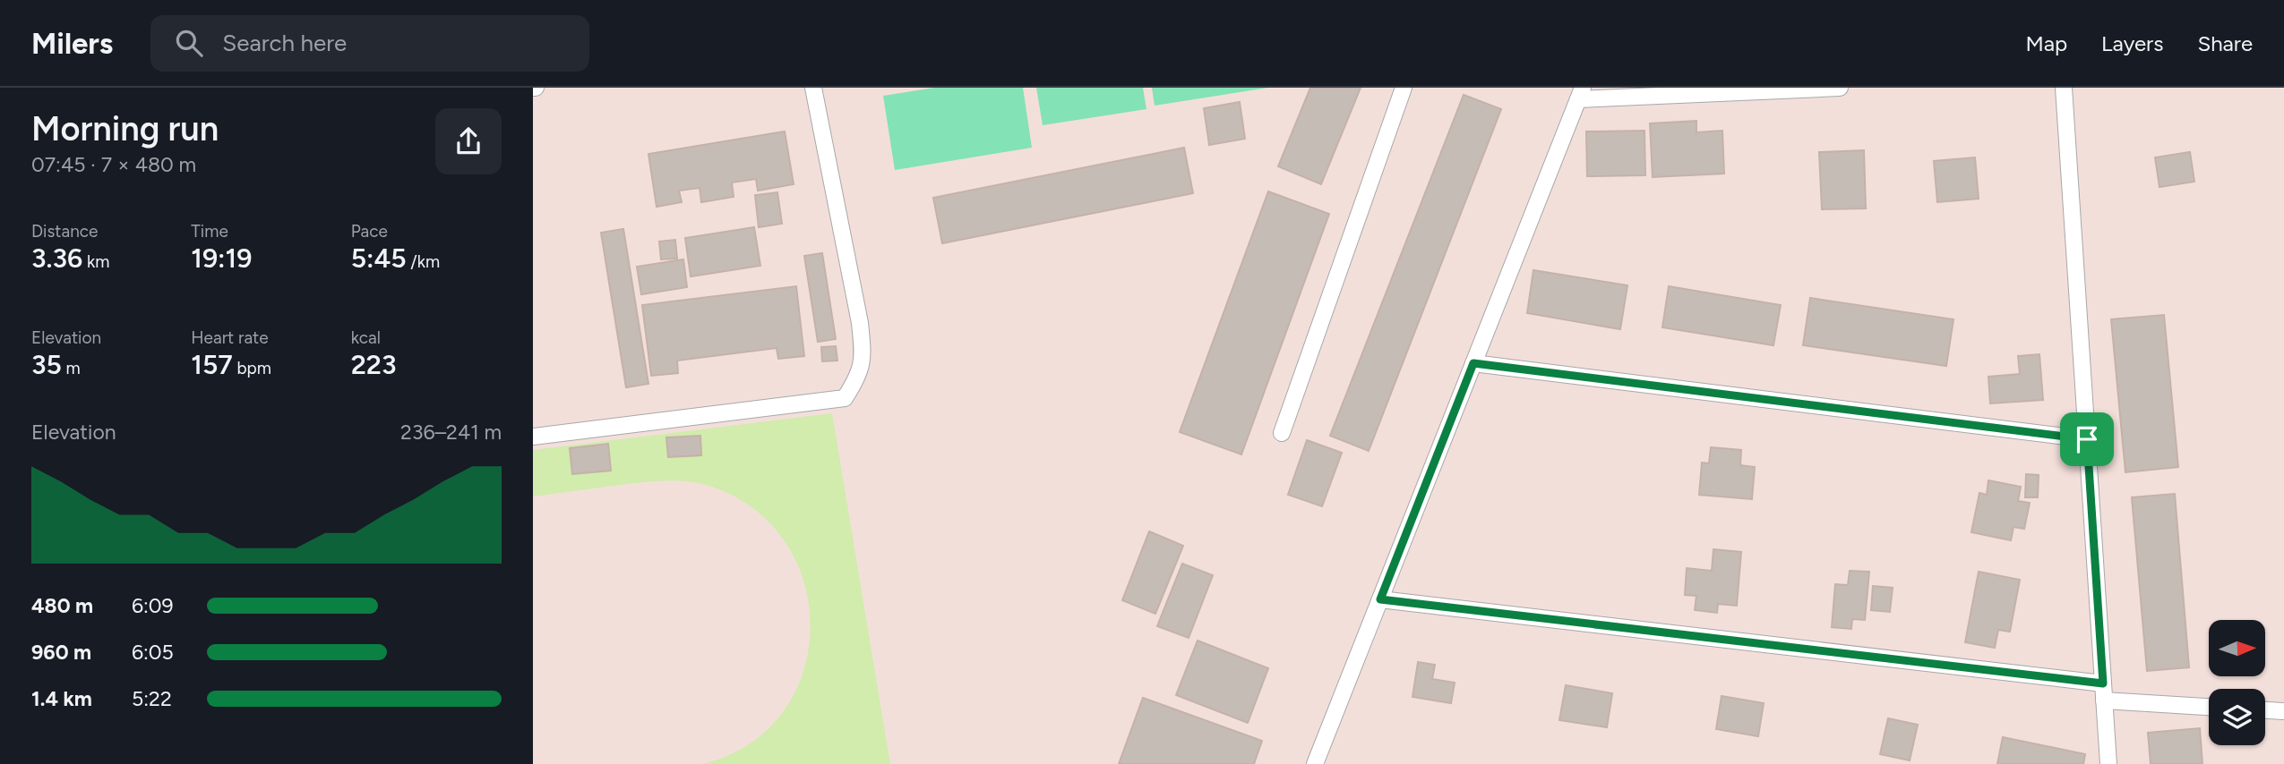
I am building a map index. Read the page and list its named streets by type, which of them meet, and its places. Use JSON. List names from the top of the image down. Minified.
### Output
{"north":"right","page":{"header":"Milers","search":"Search here","nav":["Map","Layers","Share"],"heading":["Morning run","07:45 · 7 × 480 m"],"stats":[["Distance","3.36 km"],["Time","19:19"],["Pace","5:45 /km"],["Elevation","35 m"],["Heart rate","157 bpm"],["kcal","223"]],"chart":["Elevation","236–241 m"],"list":[{"name":"480 m","note":"6:09"},{"name":"960 m","note":"6:05"},{"name":"1.4 km","note":"5:22"}]}}
